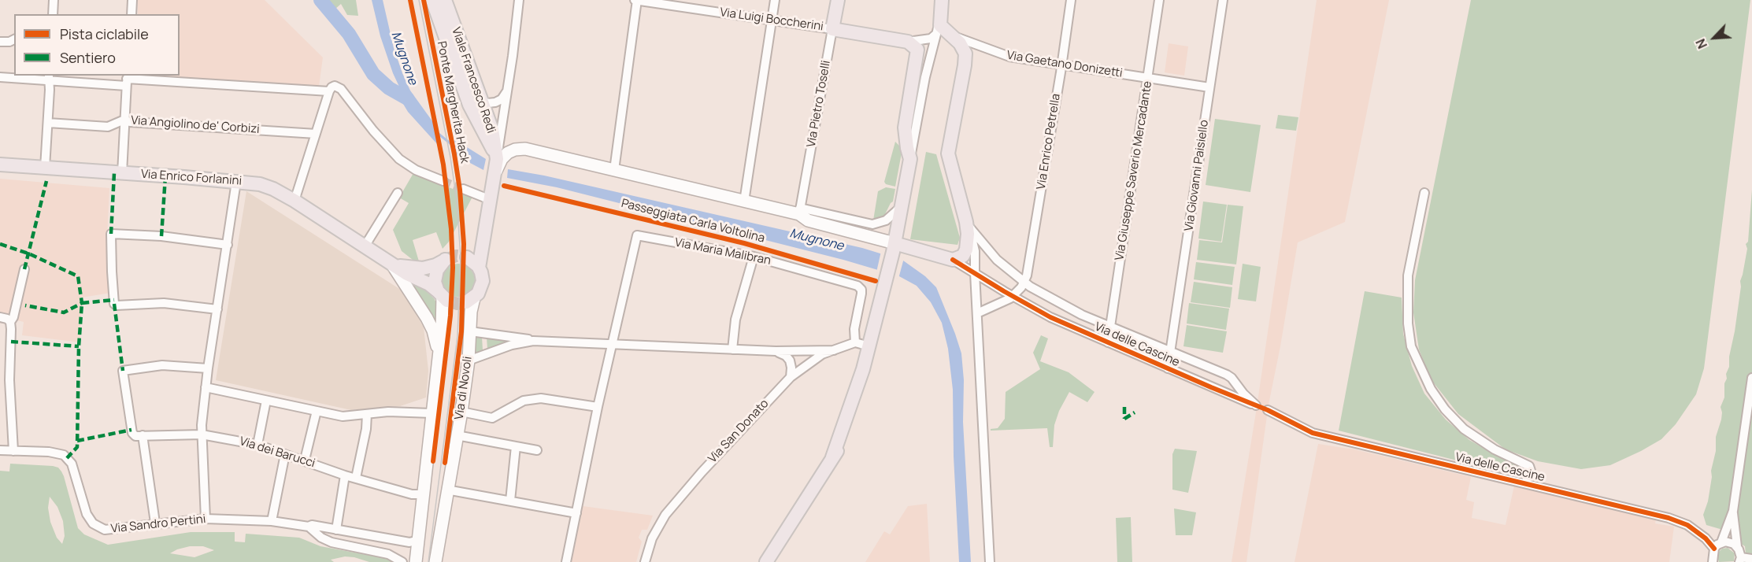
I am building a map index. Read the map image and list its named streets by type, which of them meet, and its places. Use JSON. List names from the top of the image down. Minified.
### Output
{"streets":{"main road":["Via Luigi Boccherini","Viale Francesco Redi","Via Pietro Toselli","Via Enrico Forlanini","Via di Novoli"],"street":["Via Gaetano Donizetti","Via Angiolino de' Corbizi","Via Enrico Petrella","Via Giuseppe Saverio Mercadante","Via Giovanni Paisiello","Via Maria Malibran","Via delle Cascine","Via San Donato","Via dei Barucci","Via Sandro Pertini"],"cycle path":["Ponte Margherita Hack","Passeggiata Carla Voltolina"]},"crossings":[["Via Luigi Boccherini","Via Pietro Toselli"],["Via Gaetano Donizetti","Via Enrico Petrella"],["Via Gaetano Donizetti","Via Giuseppe Saverio Mercadante"],["Via Gaetano Donizetti","Via Giovanni Paisiello"],["Viale Francesco Redi","Via di Novoli"],["Via Enrico Petrella","Via delle Cascine"],["Via Giuseppe Saverio Mercadante","Via delle Cascine"],["Via Giovanni Paisiello","Via delle Cascine"],["Via Maria Malibran","Via San Donato"]],"water":["Mugnone"],"legend":["Pista ciclabile","Sentiero"],"north":"bottom left"}
